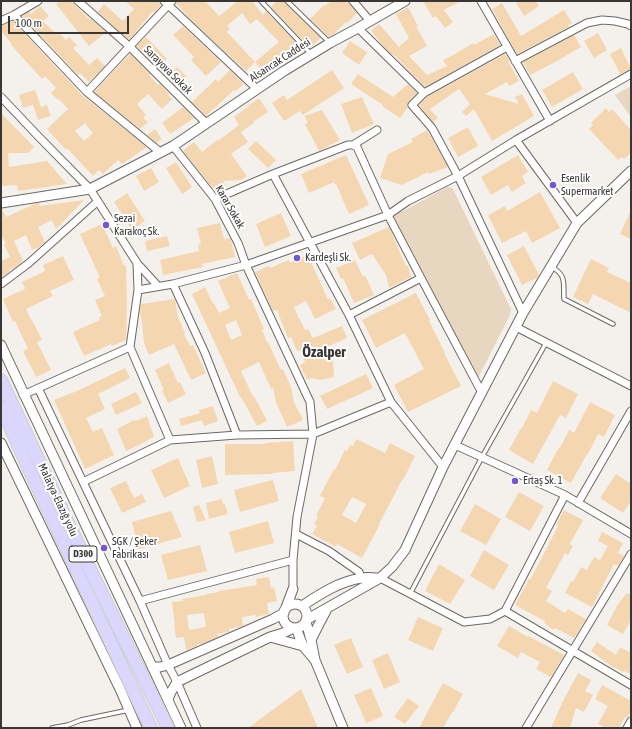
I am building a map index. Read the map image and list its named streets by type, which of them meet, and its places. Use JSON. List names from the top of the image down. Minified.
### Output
{"streets":{"highway":["Malatya-Elazığ yolu","D300"],"street":["Alsancak Caddesi","Sarayova Sokak","Karar Sokak"]},"crossings":[["Alsancak Caddesi","Sarayova Sokak"],["Alsancak Caddesi","Karar Sokak"]],"districts":["Özalper"],"places":["Esenlik Supermarket","Sezai Karakoç Sk.","Kardeşli Sk.","Ertaş Sk. 1","SGK / Şeker Fabrikası"],"scale_bar":"100 m"}
